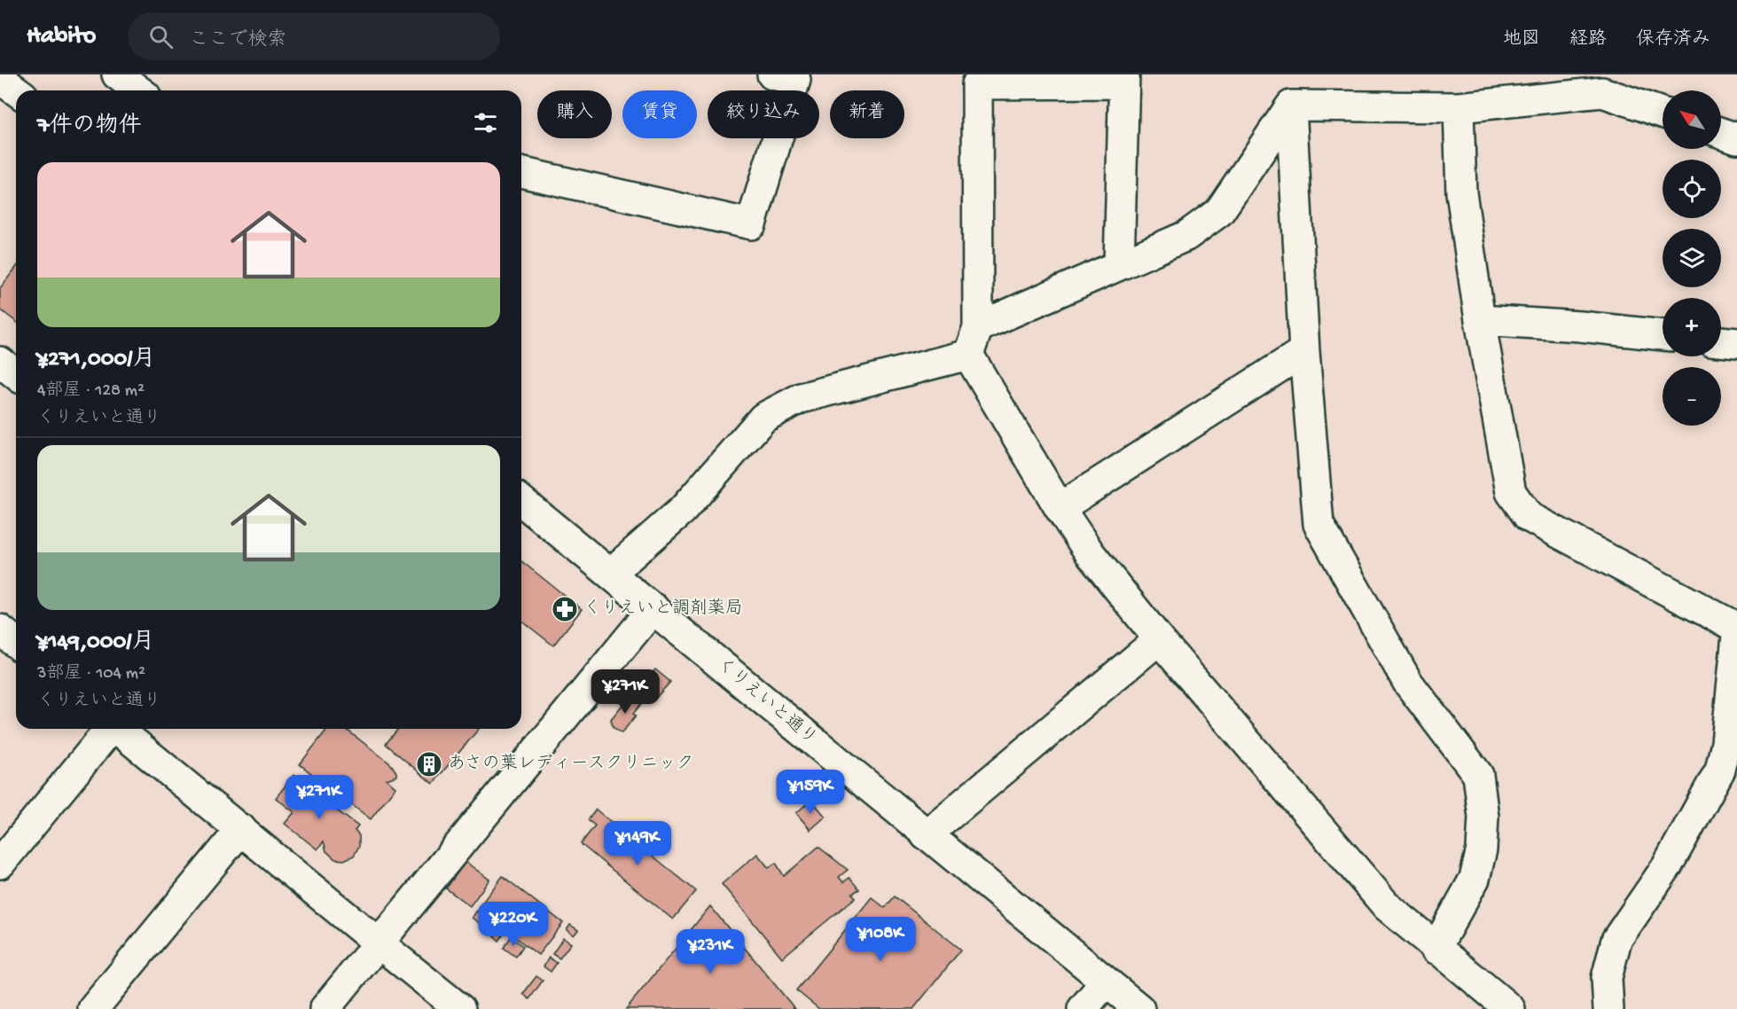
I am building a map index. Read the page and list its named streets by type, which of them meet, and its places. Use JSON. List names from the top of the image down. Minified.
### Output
{"streets":{"street":["くりえいと通り"]},"places":{"pharmacy":["くりえいと調剤薬局"],"building":["あさの葉レディースクリニック"]},"north":"top left","page":{"header":"Habito","search":"ここで検索","nav":["地図","経路","保存済み"],"map_buttons":["+","−"],"chip":["購入","賃貸","絞り込み","新着"],"heading":"7件の物件","list":[{"name":"¥271,000/月","note":"4部屋 · 128 m² · くりえいと通り"},{"name":"¥149,000/月","note":"3部屋 · 104 m² · くりえいと通り"}],"price":["¥271K","¥159K","¥271K","¥149K","¥220K","¥108K","¥231K"]}}
